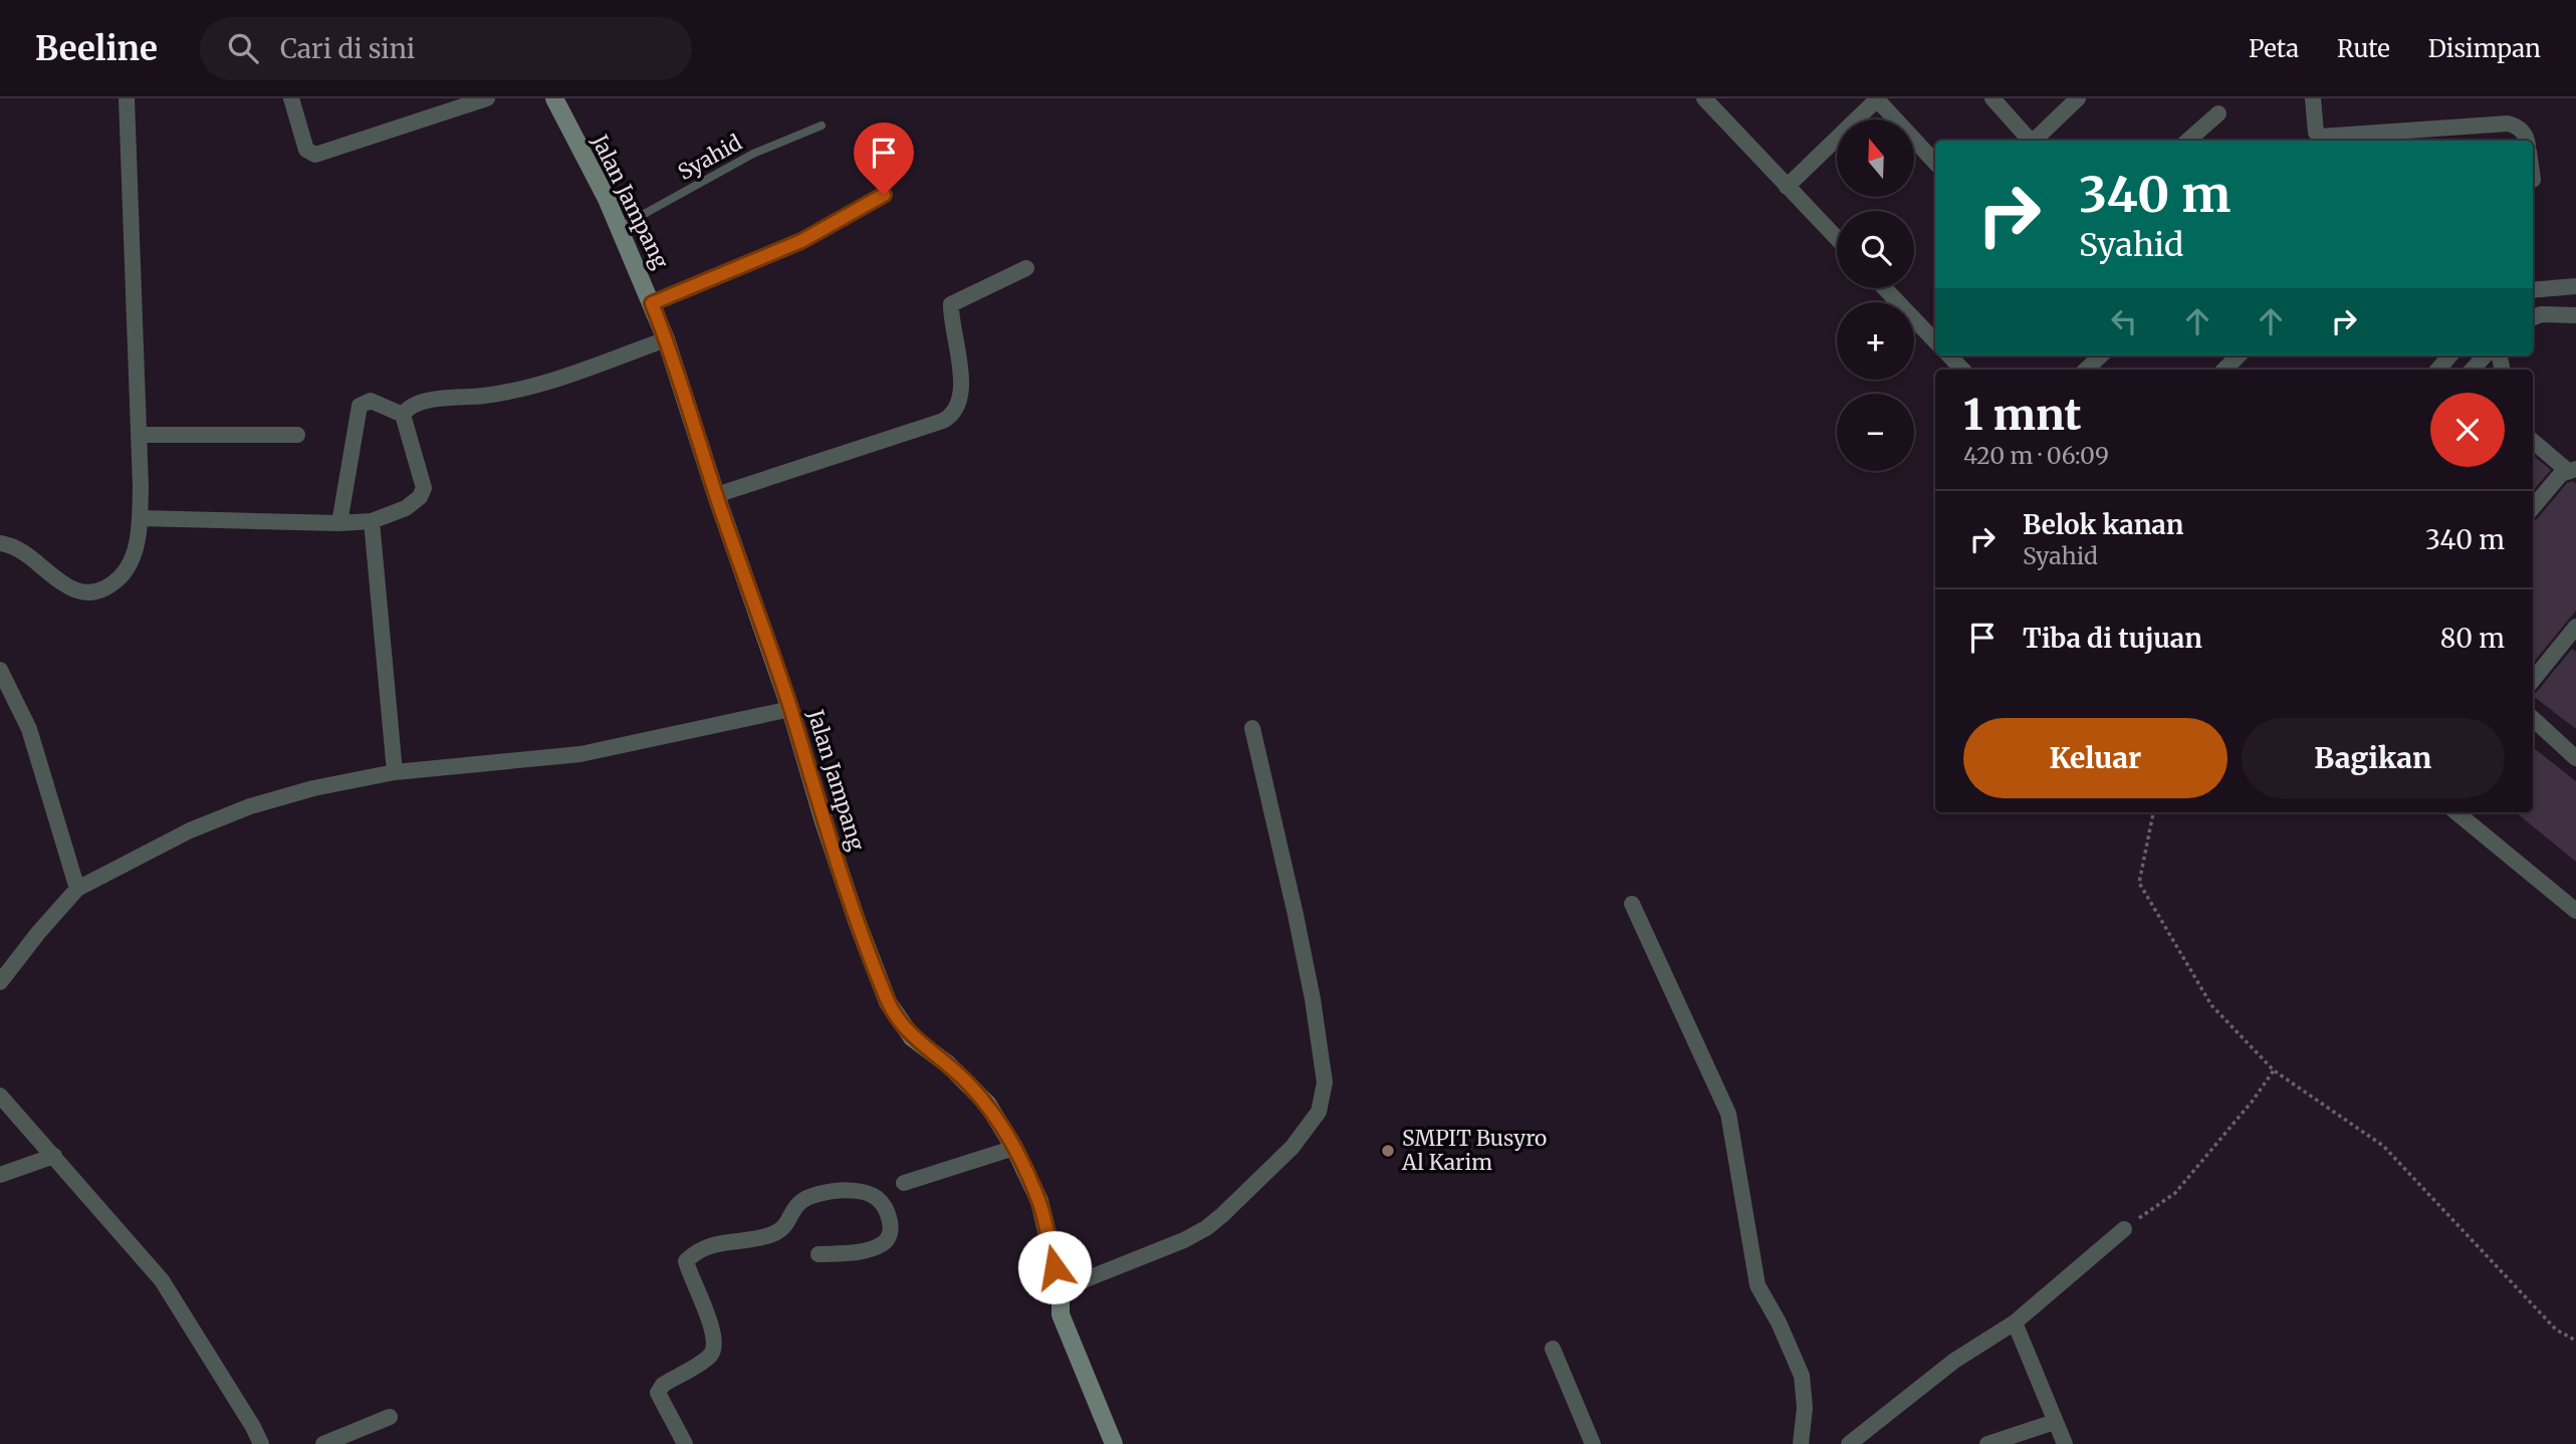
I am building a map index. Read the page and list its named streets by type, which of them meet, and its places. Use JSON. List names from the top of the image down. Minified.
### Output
{"streets":{"street":["Jalan Jampang"],"lane":["Syahid"]},"crossings":[["Syahid","Jalan Jampang"]],"places":["SMPIT Busyro Al Karim"],"north":"top","page":{"header":"Beeline","search":"Cari di sini","nav":["Peta","Rute","Disimpan"],"map_buttons":["+","−"],"turn":["340 m","Syahid"],"heading":["1 mnt","420 m · 06:09"],"list":[{"name":"Belok kanan","note":"Syahid","value":"340 m"},{"name":"Tiba di tujuan","value":"80 m"}],"buttons":["Keluar","Bagikan"]}}
